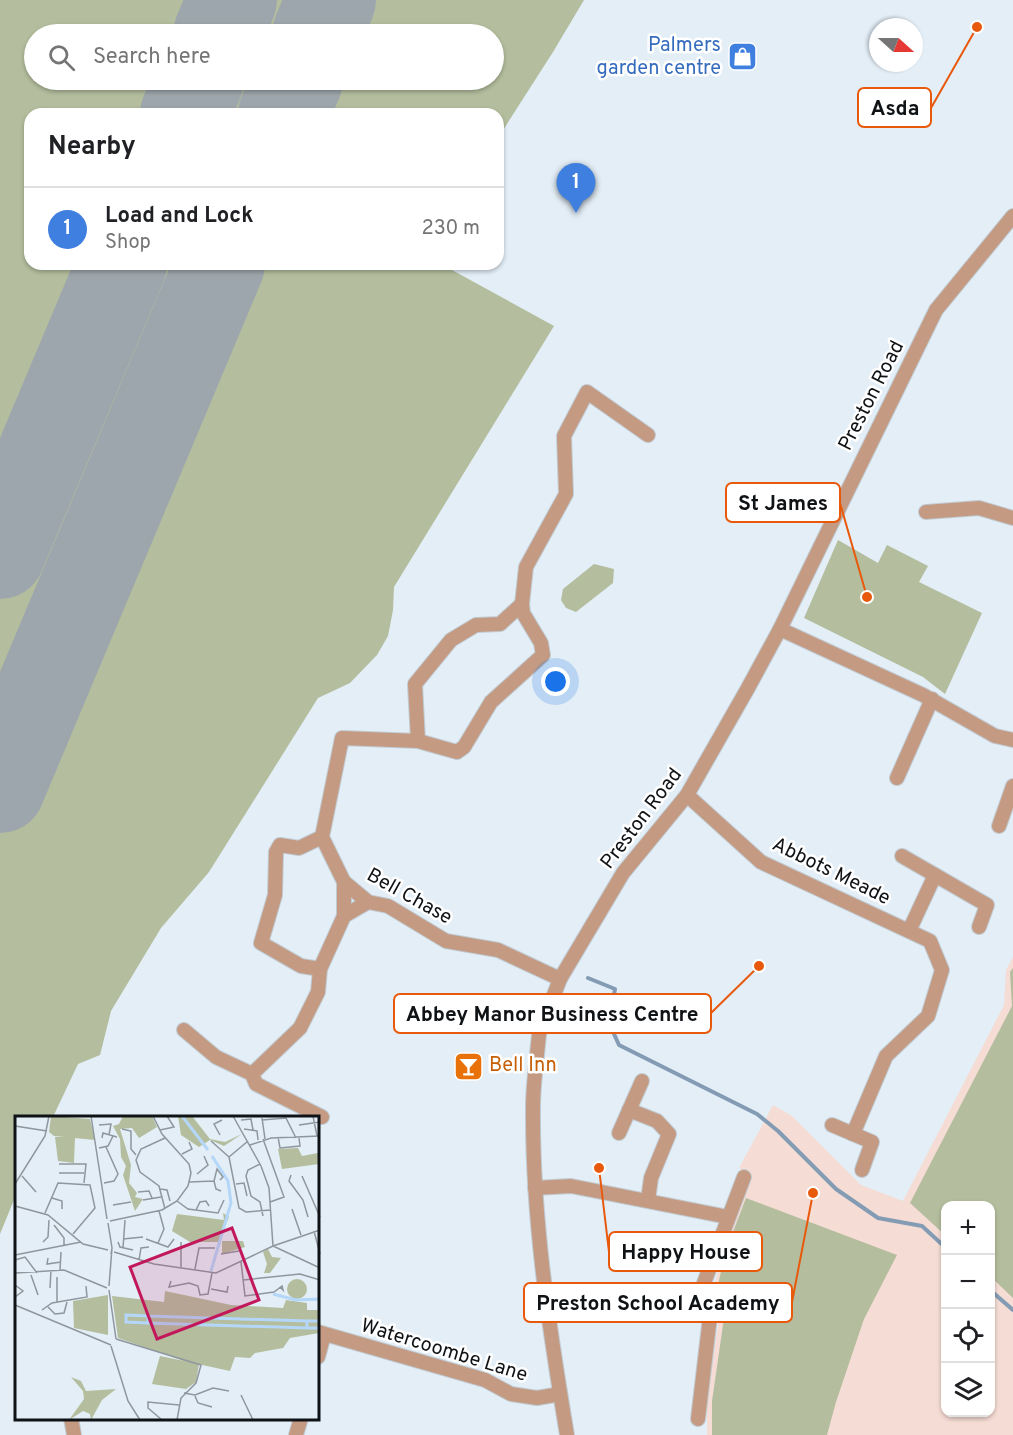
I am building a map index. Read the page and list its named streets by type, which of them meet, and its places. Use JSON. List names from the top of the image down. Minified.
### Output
{"streets":{"street":["Preston Road","Abbots Meade","Bell Chase","Watercoombe Lane"]},"crossings":[["Preston Road","Abbots Meade"],["Preston Road","Bell Chase"],["Preston Road","Watercoombe Lane"]],"places":{"other":["Asda","St James","Abbey Manor Business Centre","Happy House","Preston School Academy"],"shop":["Palmers garden centre"],"bar":["Bell Inn"]},"north":"right","page":{"search":"Search here","heading":"Nearby","pins":"1","list":[{"mark":"1","name":"Load and Lock","note":"Shop","value":"230 m"}],"map_buttons":["+","−"]}}
